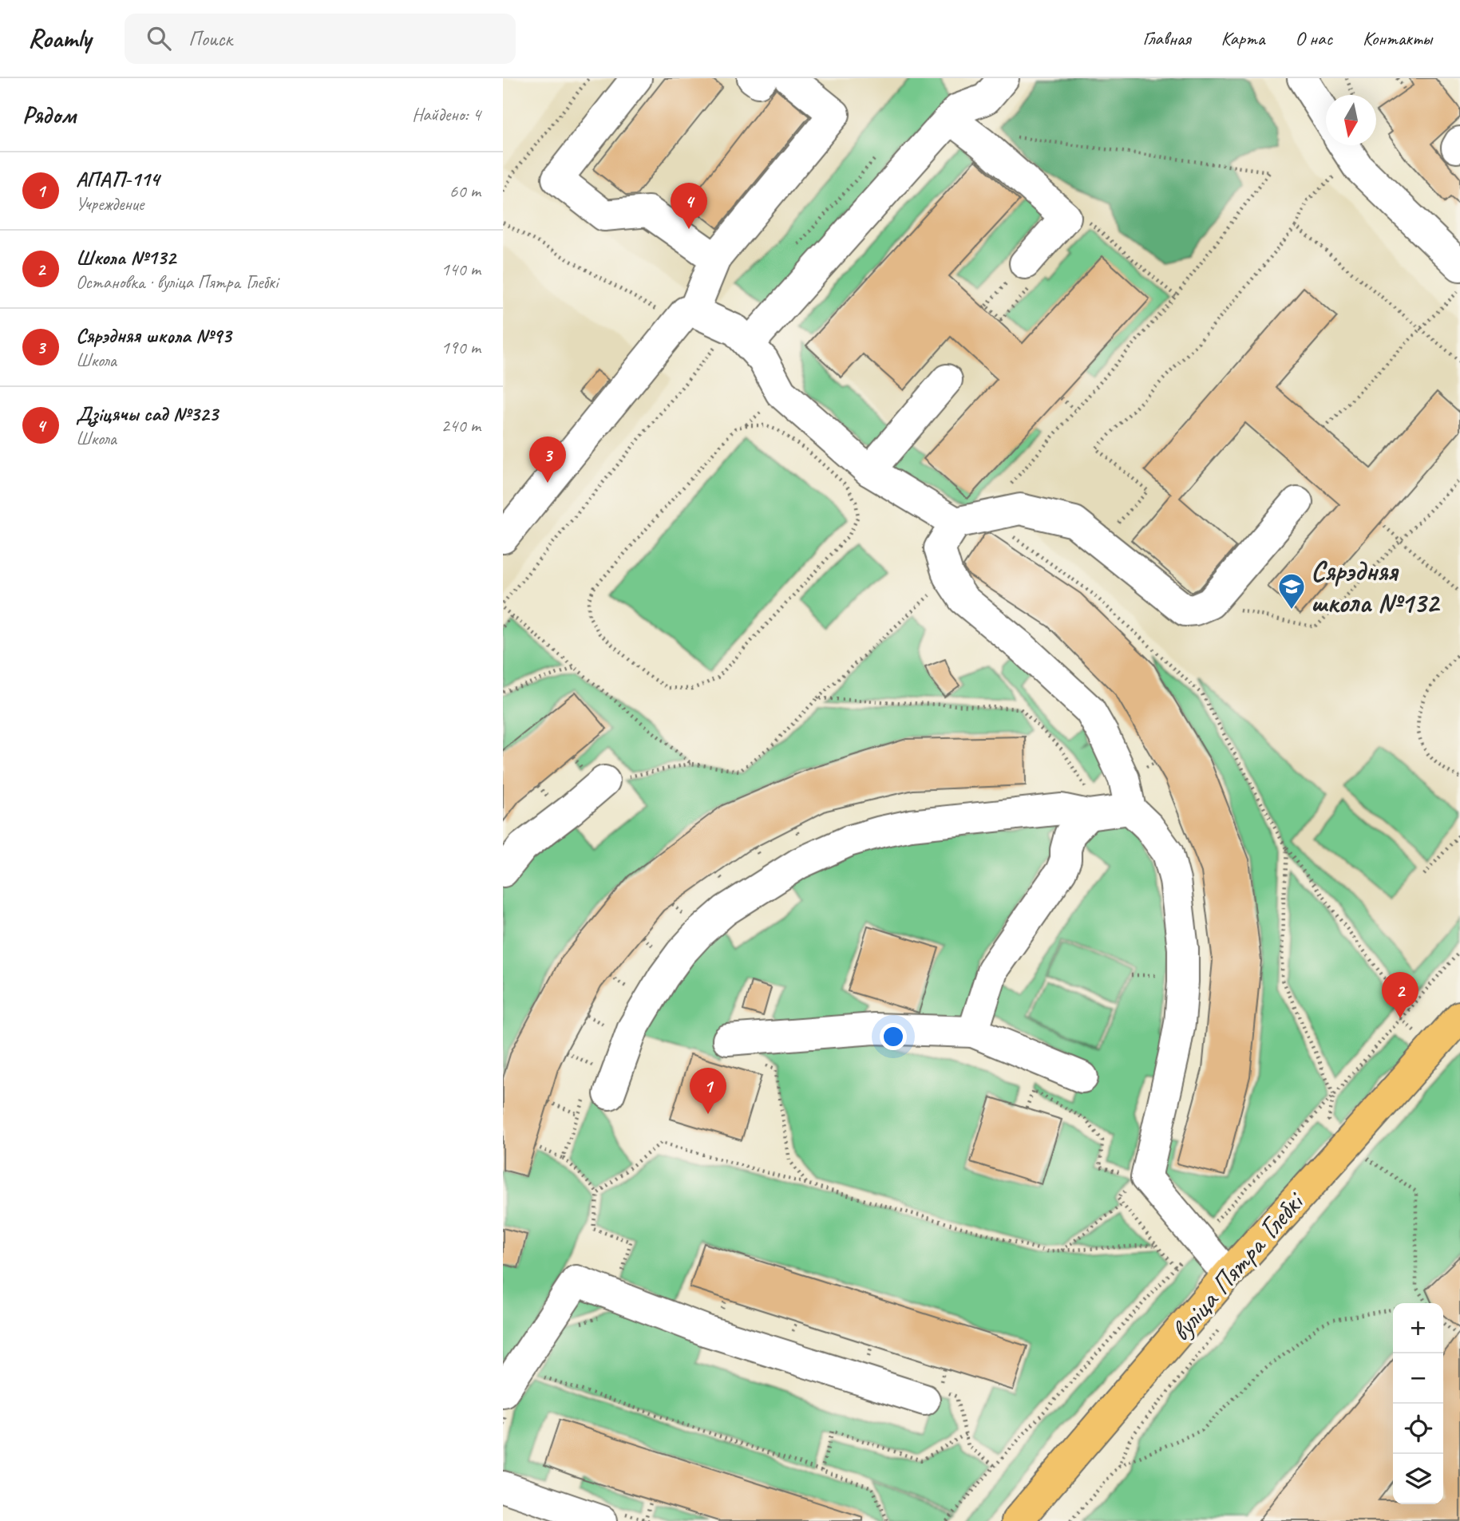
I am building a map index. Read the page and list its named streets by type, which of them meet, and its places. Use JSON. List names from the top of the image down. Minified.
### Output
{"streets":{"main road":["вуліца Пятра Глебкі"]},"places":{"school or university":["Сярэдняя школа №132"]},"north":"bottom","page":{"header":"Roamly","search":"Поиск","nav":["Главная","Карта","О нас","Контакты"],"heading":["Рядом","Найдено: 4"],"list":[{"mark":"1","name":"АПАП-114","note":"Учреждение","value":"60 m"},{"mark":"2","name":"Школа №132","note":"Остановка · вуліца Пятра Глебкі","value":"140 m"},{"mark":"3","name":"Сярэдняя школа №93","note":"Школа","value":"190 m"},{"mark":"4","name":"Дзіцячы сад №323","note":"Школа","value":"240 m"}],"pins":["4","3","2","1"],"map_buttons":["+","−"]}}
